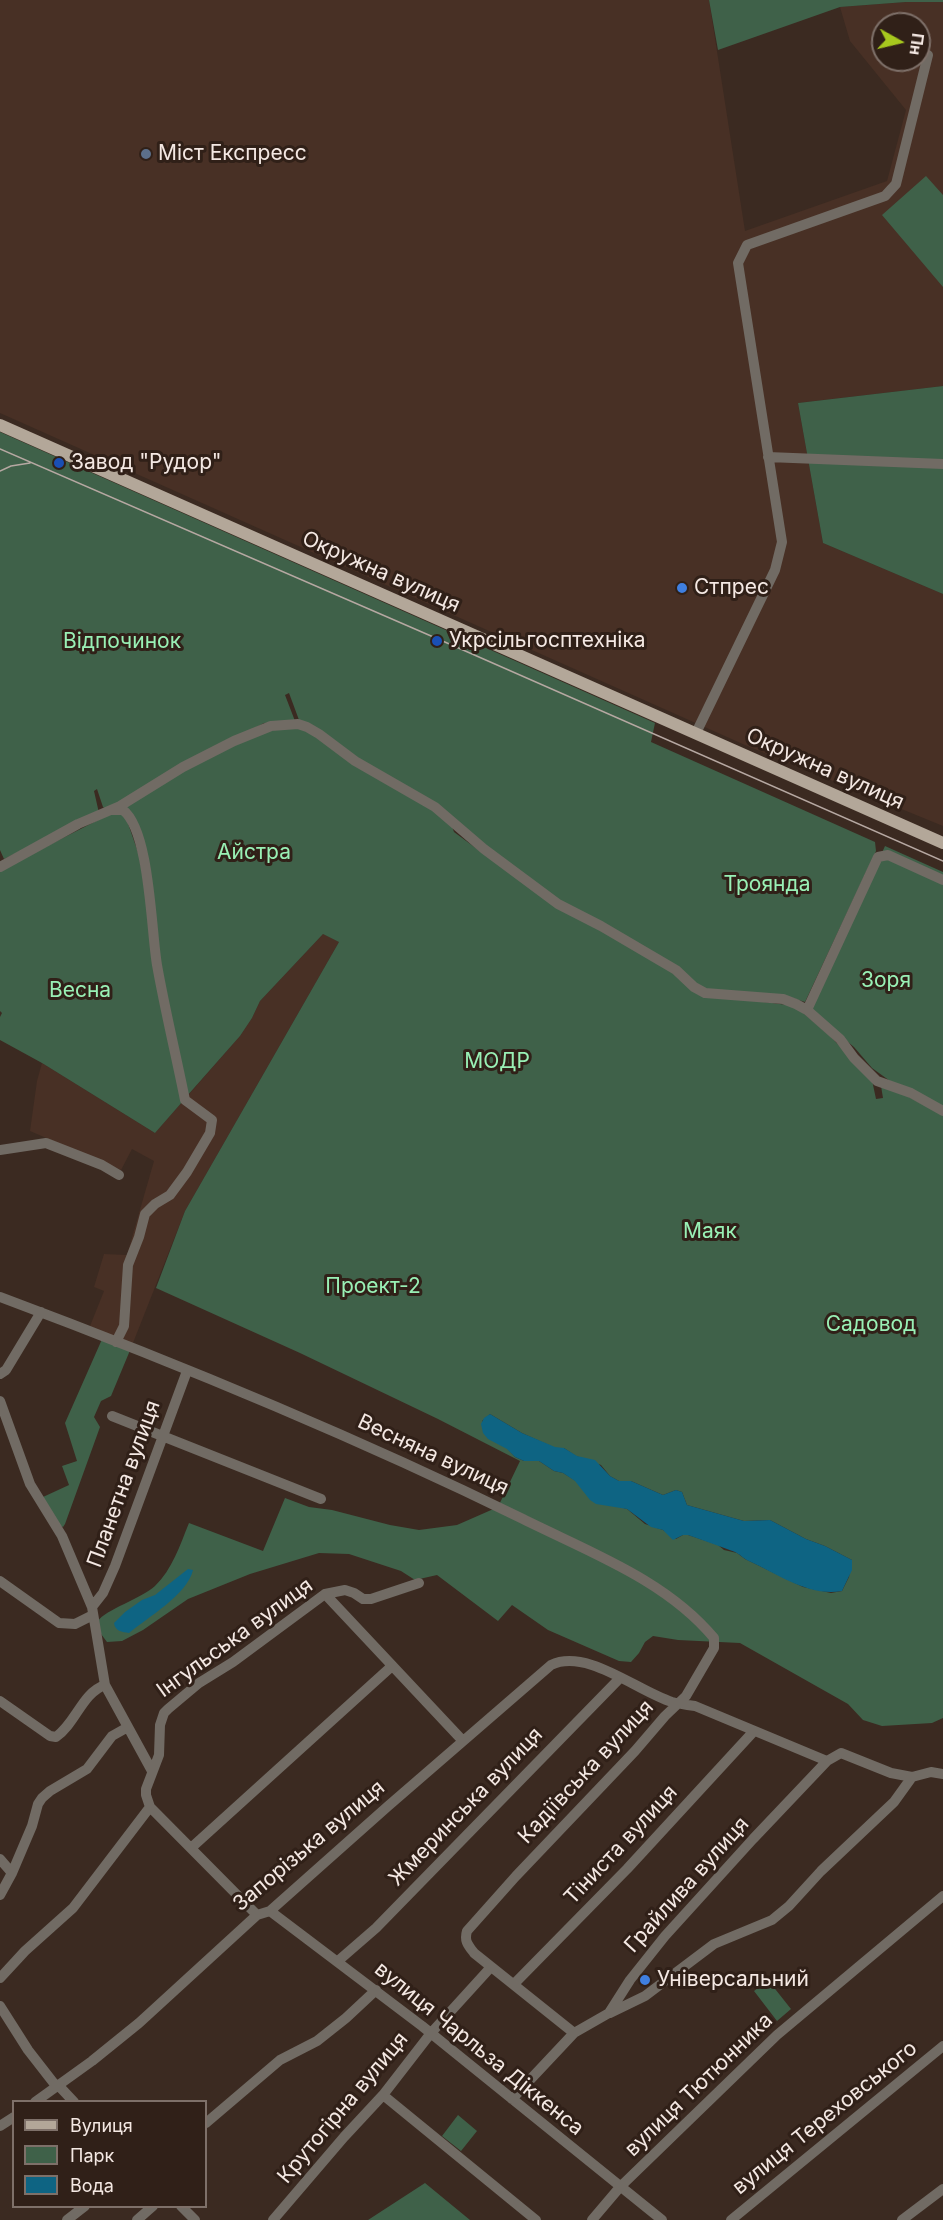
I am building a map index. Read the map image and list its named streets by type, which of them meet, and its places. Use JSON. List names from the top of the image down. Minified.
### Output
{"streets":{"main road":["Окружна вулиця"],"street":["Весняна вулиця","Планетна вулиця","Інгульська вулиця","Кадіївська вулиця","Жмеринська вулиця","Тіниста вулиця","Запорізька вулиця","Грайлива вулиця","вулиця Чарльза Діккенса","вулиця Тютюнника","Крутогірна вулиця","вулиця Тереховського"]},"crossings":[["Весняна вулиця","Планетна вулиця"],["Весняна вулиця","Кадіївська вулиця"],["Кадіївська вулиця","Крутогірна вулиця"],["Жмеринська вулиця","Запорізька вулиця"],["Жмеринська вулиця","вулиця Чарльза Діккенса"],["Запорізька вулиця","вулиця Чарльза Діккенса"],["Грайлива вулиця","вулиця Чарльза Діккенса"],["вулиця Чарльза Діккенса","вулиця Тютюнника"],["вулиця Чарльза Діккенса","Крутогірна вулиця"]],"parks":["Відпочинок","Айстра","Троянда","Зоря","Весна","МОДР","Маяк","Проект-2","Садовод"],"places":["Міст Експресс","Завод \"Рудор\"","Стпрес","Укрсільгосптехніка","Універсальний"],"legend":["Вулиця","Парк","Вода"],"north":"right"}
